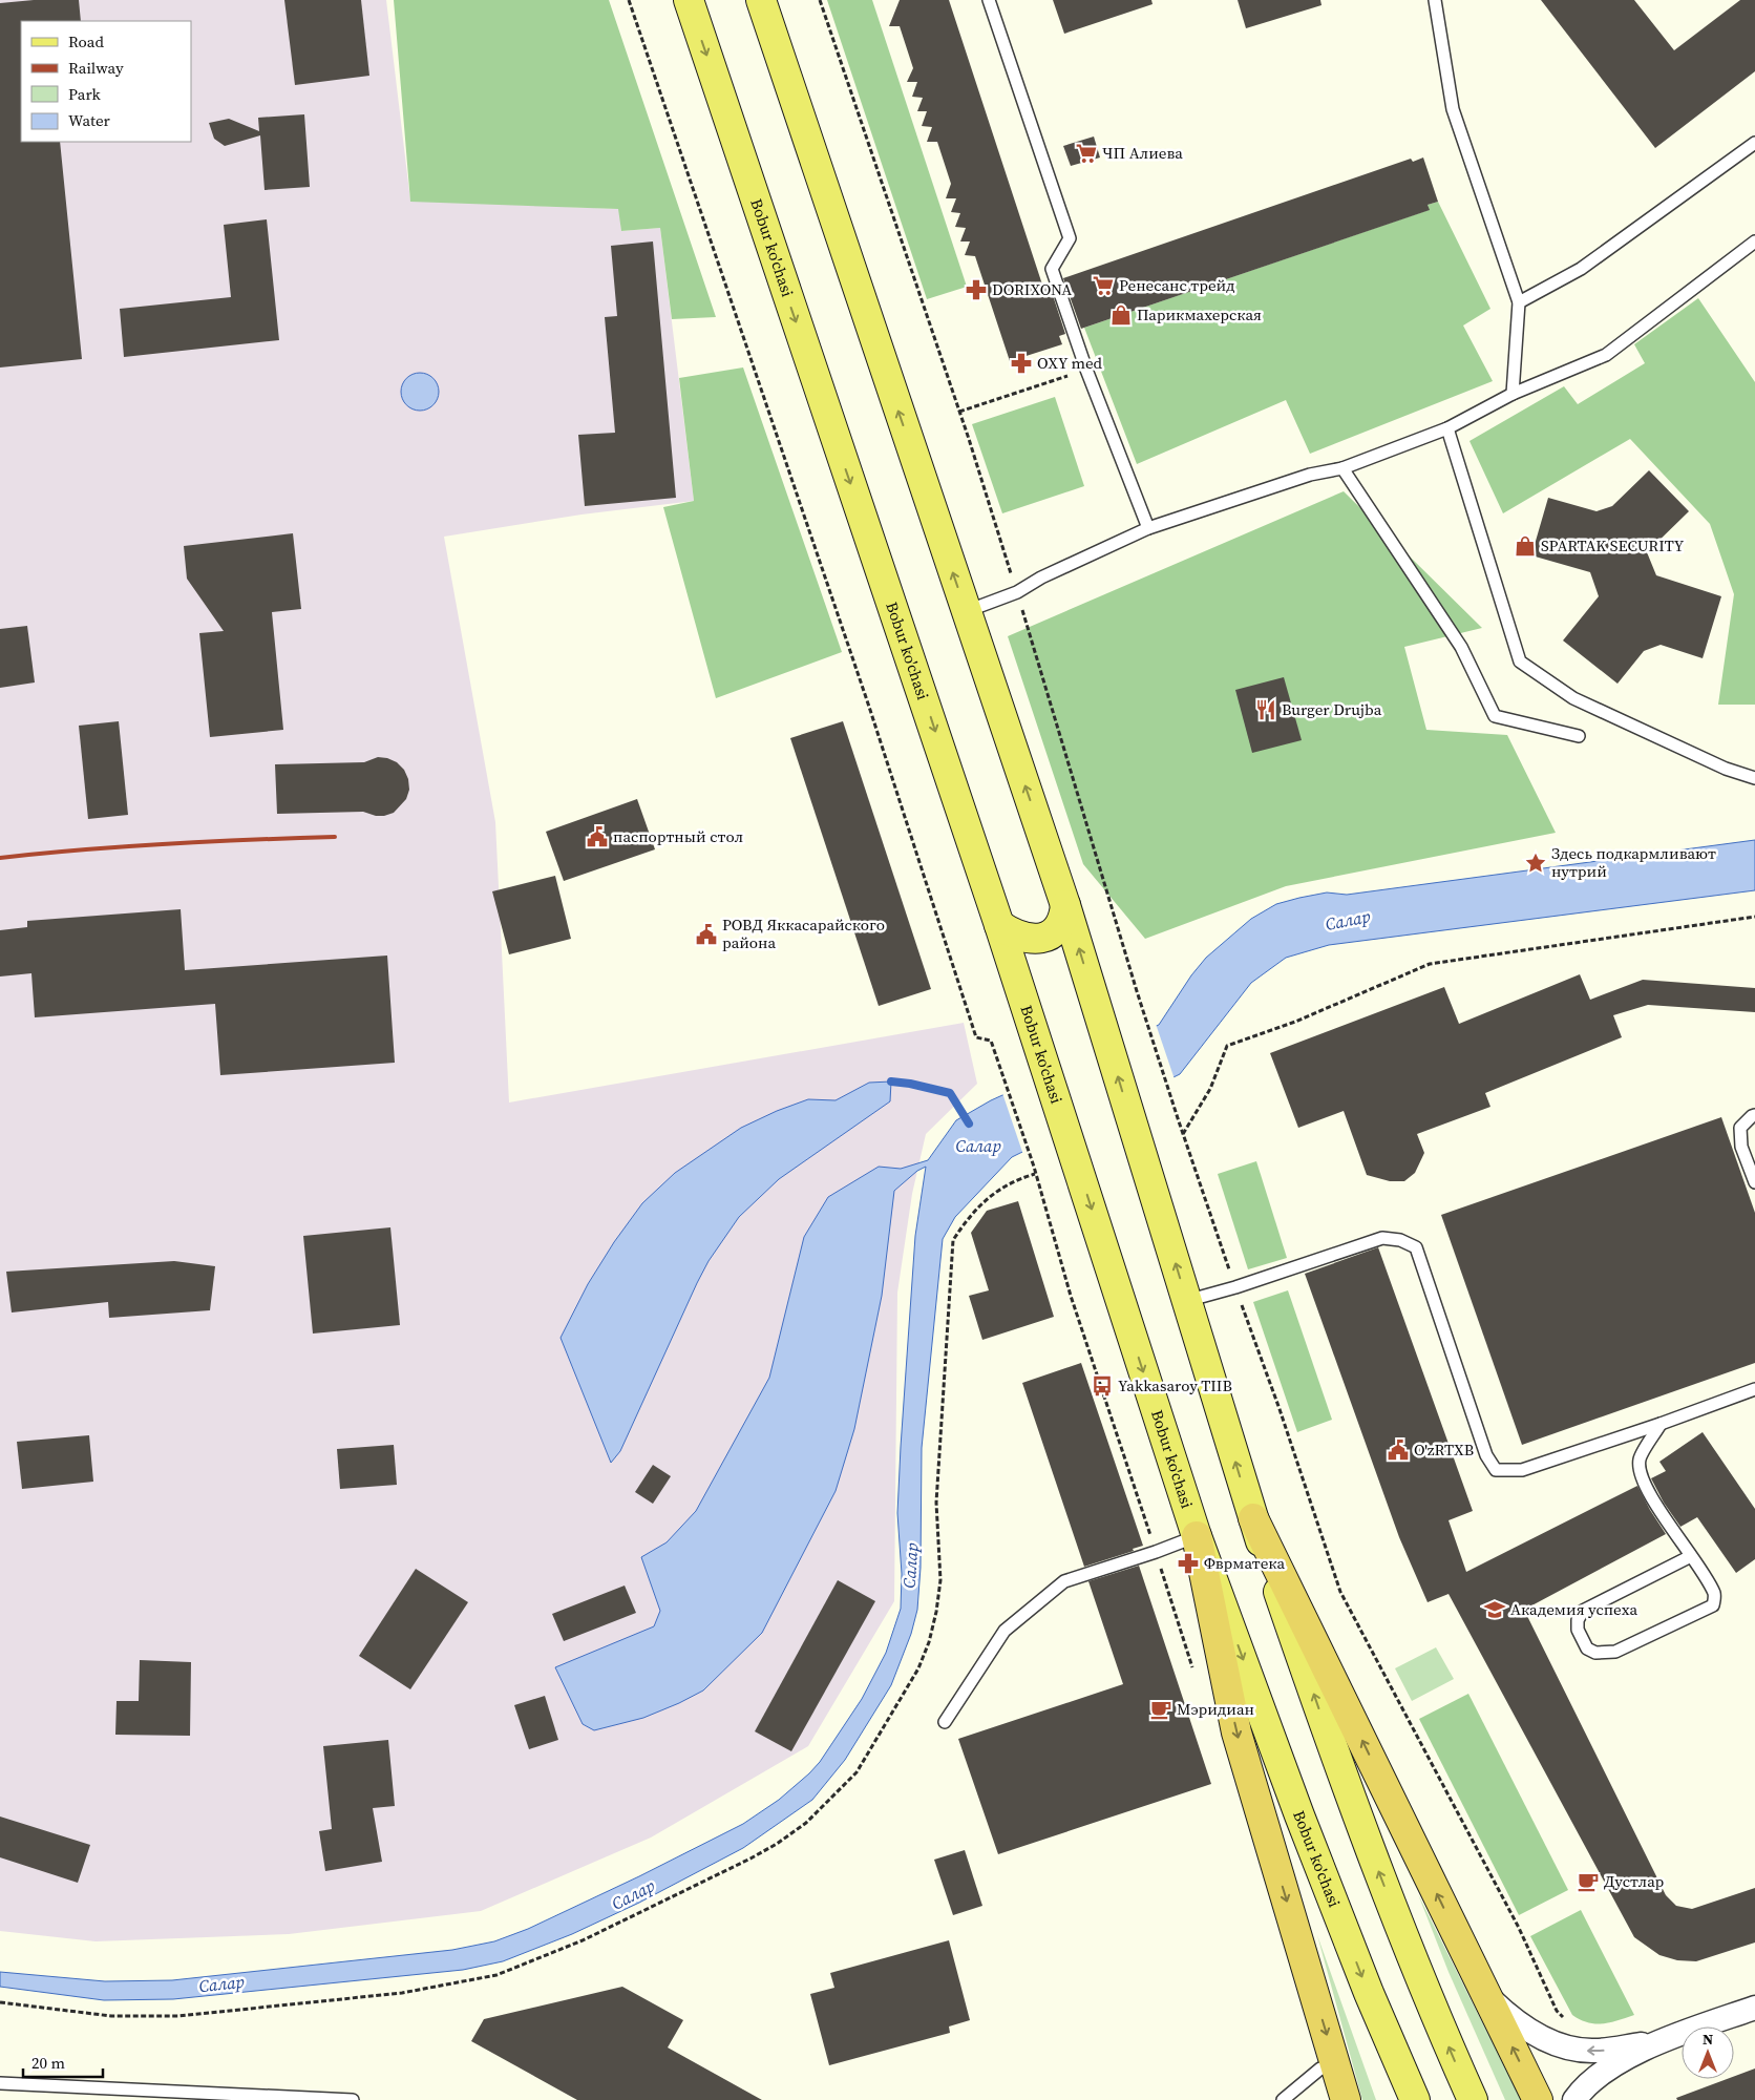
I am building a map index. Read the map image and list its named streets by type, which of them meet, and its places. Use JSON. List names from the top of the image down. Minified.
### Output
{"streets":{"main road":["Bobur ko'chasi"]},"water":["Салар"],"places":{"supermarket":["ЧП Алиева","Ренесанс трейд"],"pharmacy":["DORIXONA","OXY med","Фврматека"],"shop":["Парикмахерская","SPARTAK SECURITY"],"restaurant":["Burger Drujba"],"public building":["паспортный стол","РОВД Яккасарайского района","O'zRTXB"],"place":["Здесь подкармливают нутрий"],"bus stop":["Yakkasaroy TIIB"],"school or university":["Академия успеха"],"cafe":["Мэридиан","Дустлар"]},"legend":["Road","Railway","Park","Water"],"scale_bar":"20 m","north":"top"}
